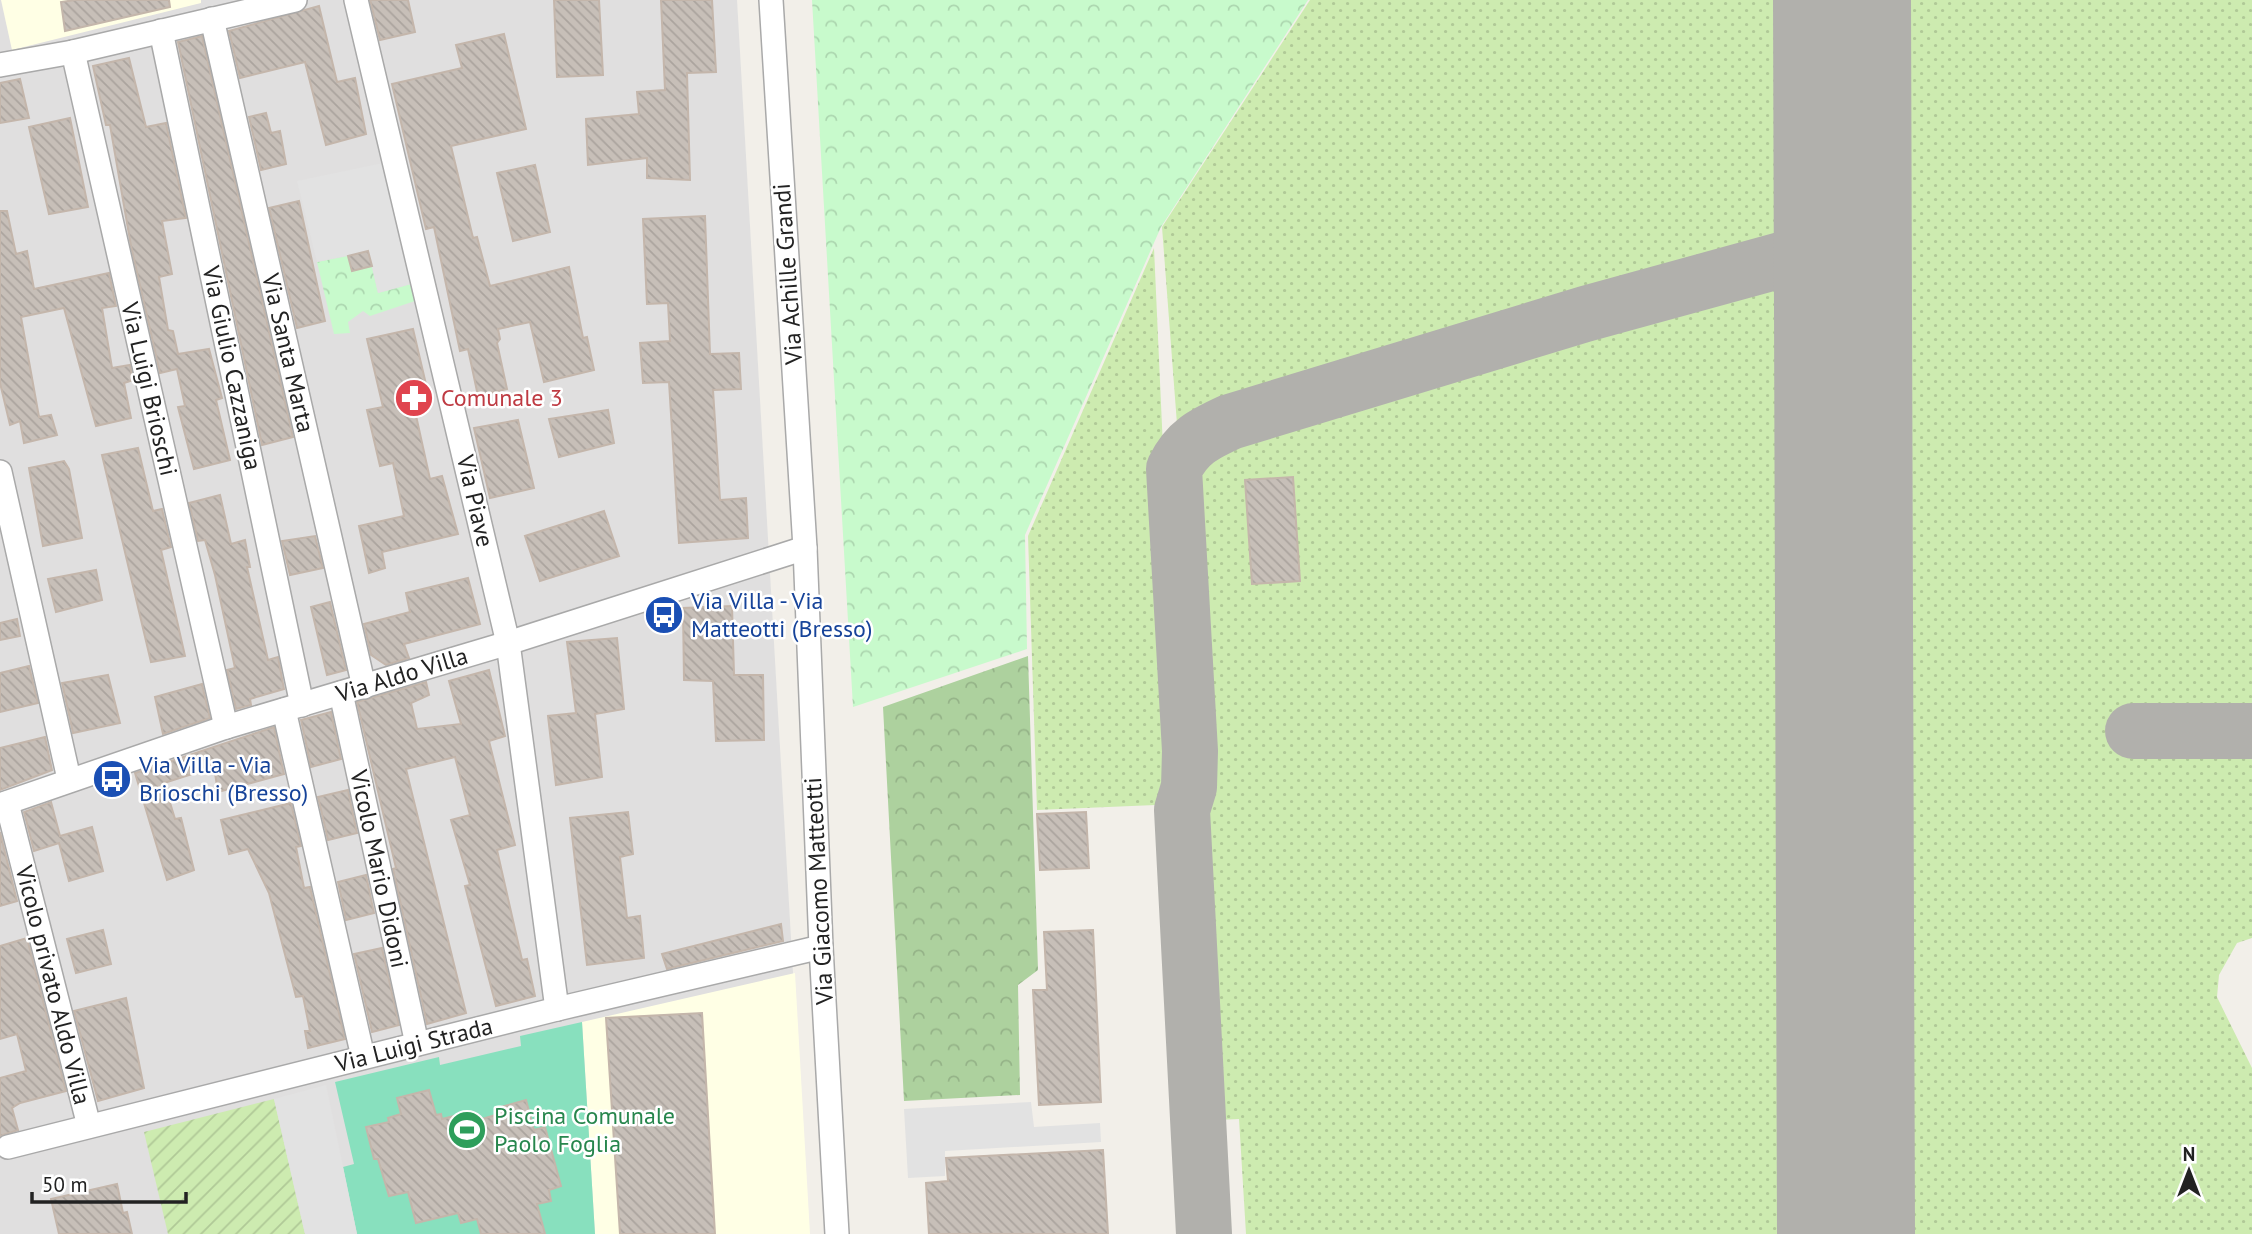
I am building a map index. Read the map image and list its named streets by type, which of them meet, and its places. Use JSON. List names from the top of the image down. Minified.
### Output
{"streets":{"street":["Via Achille Grandi","Via Santa Marta","Via Giulio Cazzaniga","Via Luigi Brioschi","Via Piave","Via Aldo Villa","Vicolo Mario Didoni","Via Giacomo Matteotti","Vicolo privato Aldo Villa","Via Luigi Strada"]},"crossings":[["Via Achille Grandi","Via Aldo Villa"],["Via Achille Grandi","Via Giacomo Matteotti"],["Via Santa Marta","Via Aldo Villa"],["Via Giulio Cazzaniga","Via Aldo Villa"],["Via Giulio Cazzaniga","Via Luigi Strada"],["Via Luigi Brioschi","Via Aldo Villa"],["Via Piave","Via Aldo Villa"],["Via Piave","Via Luigi Strada"],["Via Aldo Villa","Vicolo Mario Didoni"],["Via Aldo Villa","Via Giacomo Matteotti"],["Via Aldo Villa","Vicolo privato Aldo Villa"],["Vicolo Mario Didoni","Via Luigi Strada"],["Via Giacomo Matteotti","Via Luigi Strada"],["Vicolo privato Aldo Villa","Via Luigi Strada"]],"places":{"pharmacy":["Comunale 3"],"bus stop":["Via Villa - Via Matteotti (Bresso)","Via Villa - Via Brioschi (Bresso)"],"sports":["Piscina Comunale Paolo Foglia"]},"scale_bar":"50 m","north":"top"}
